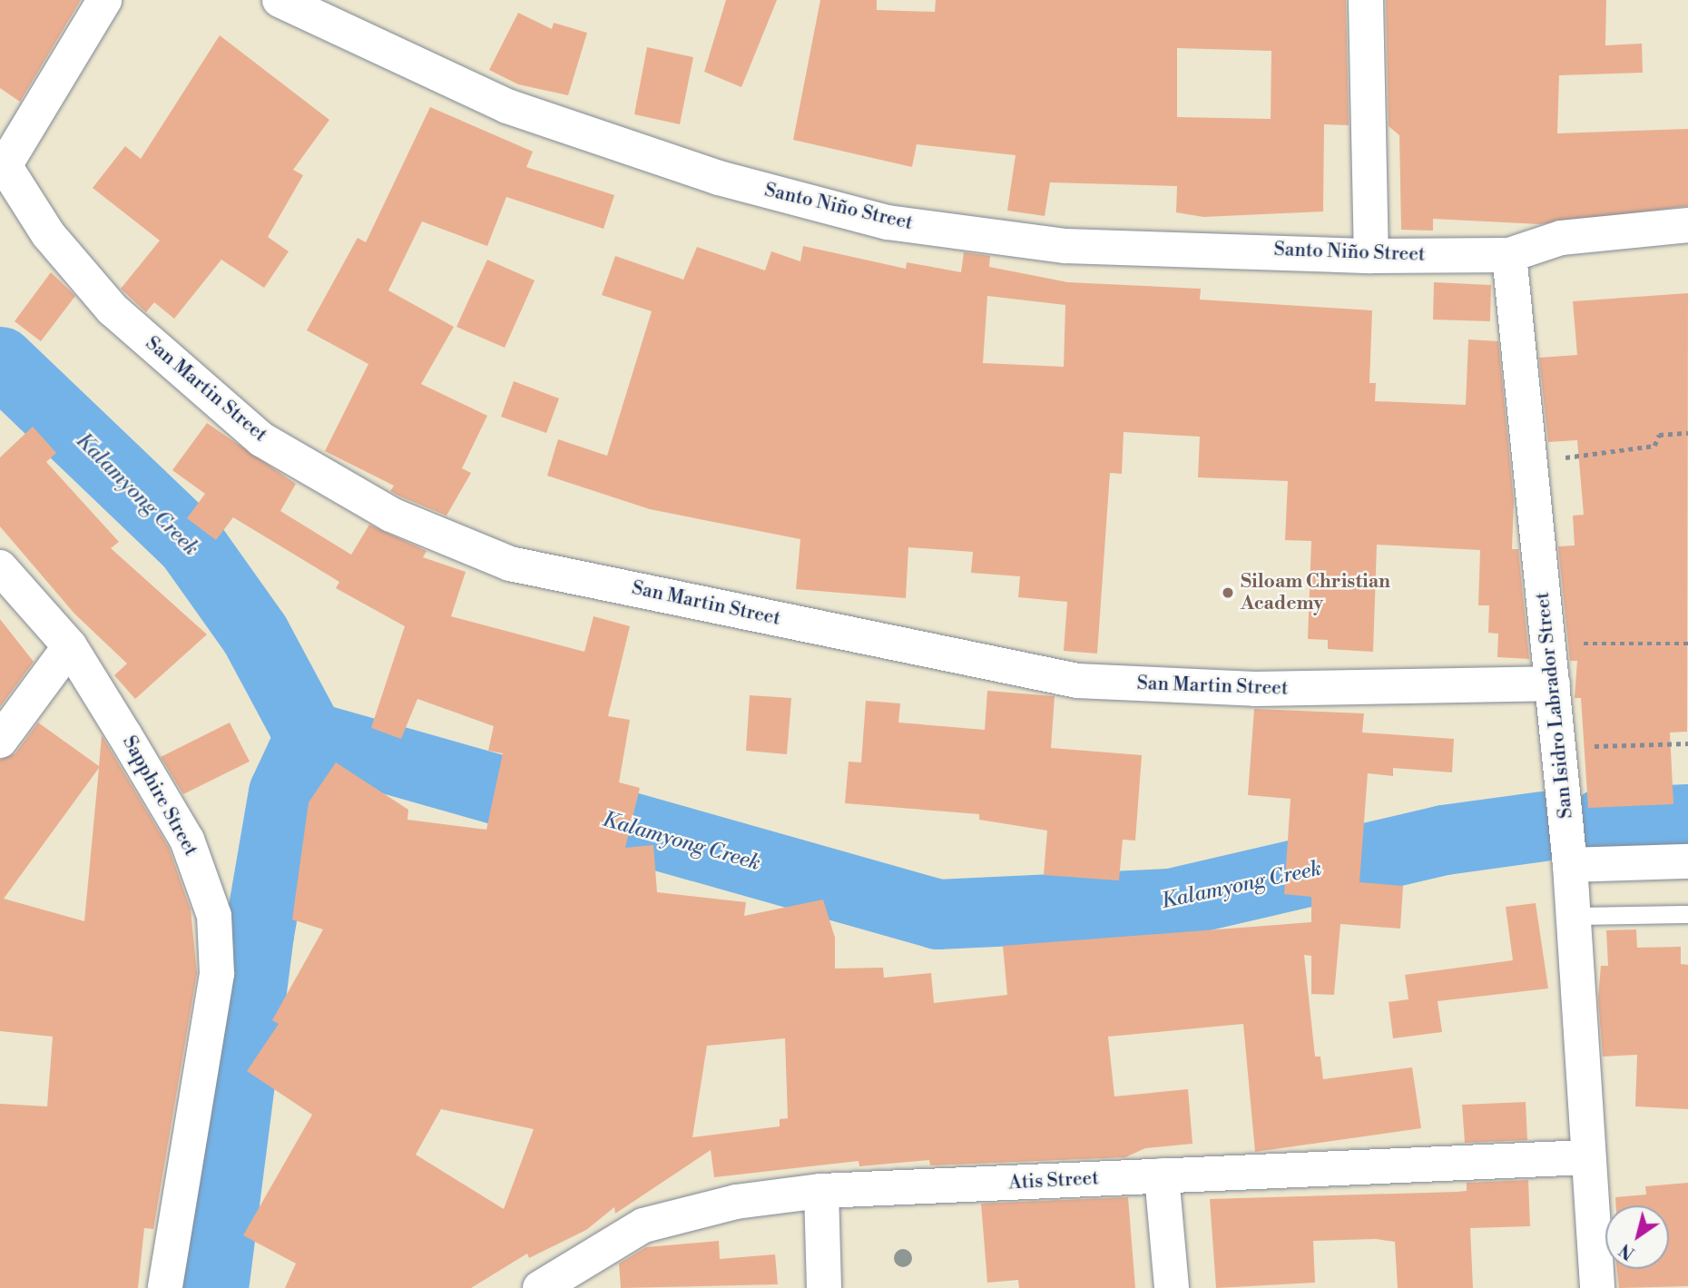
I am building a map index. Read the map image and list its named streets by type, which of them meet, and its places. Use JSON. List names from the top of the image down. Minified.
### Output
{"streets":{"street":["Santo Niño Street","San Martin Street","San Isidro Labrador Street","Sapphire Street","Atis Street"]},"crossings":[["Santo Niño Street","San Isidro Labrador Street"],["San Martin Street","San Isidro Labrador Street"],["San Isidro Labrador Street","Atis Street"]],"water":["Kalamyong Creek"],"places":["Siloam Christian Academy"],"north":"bottom left"}
